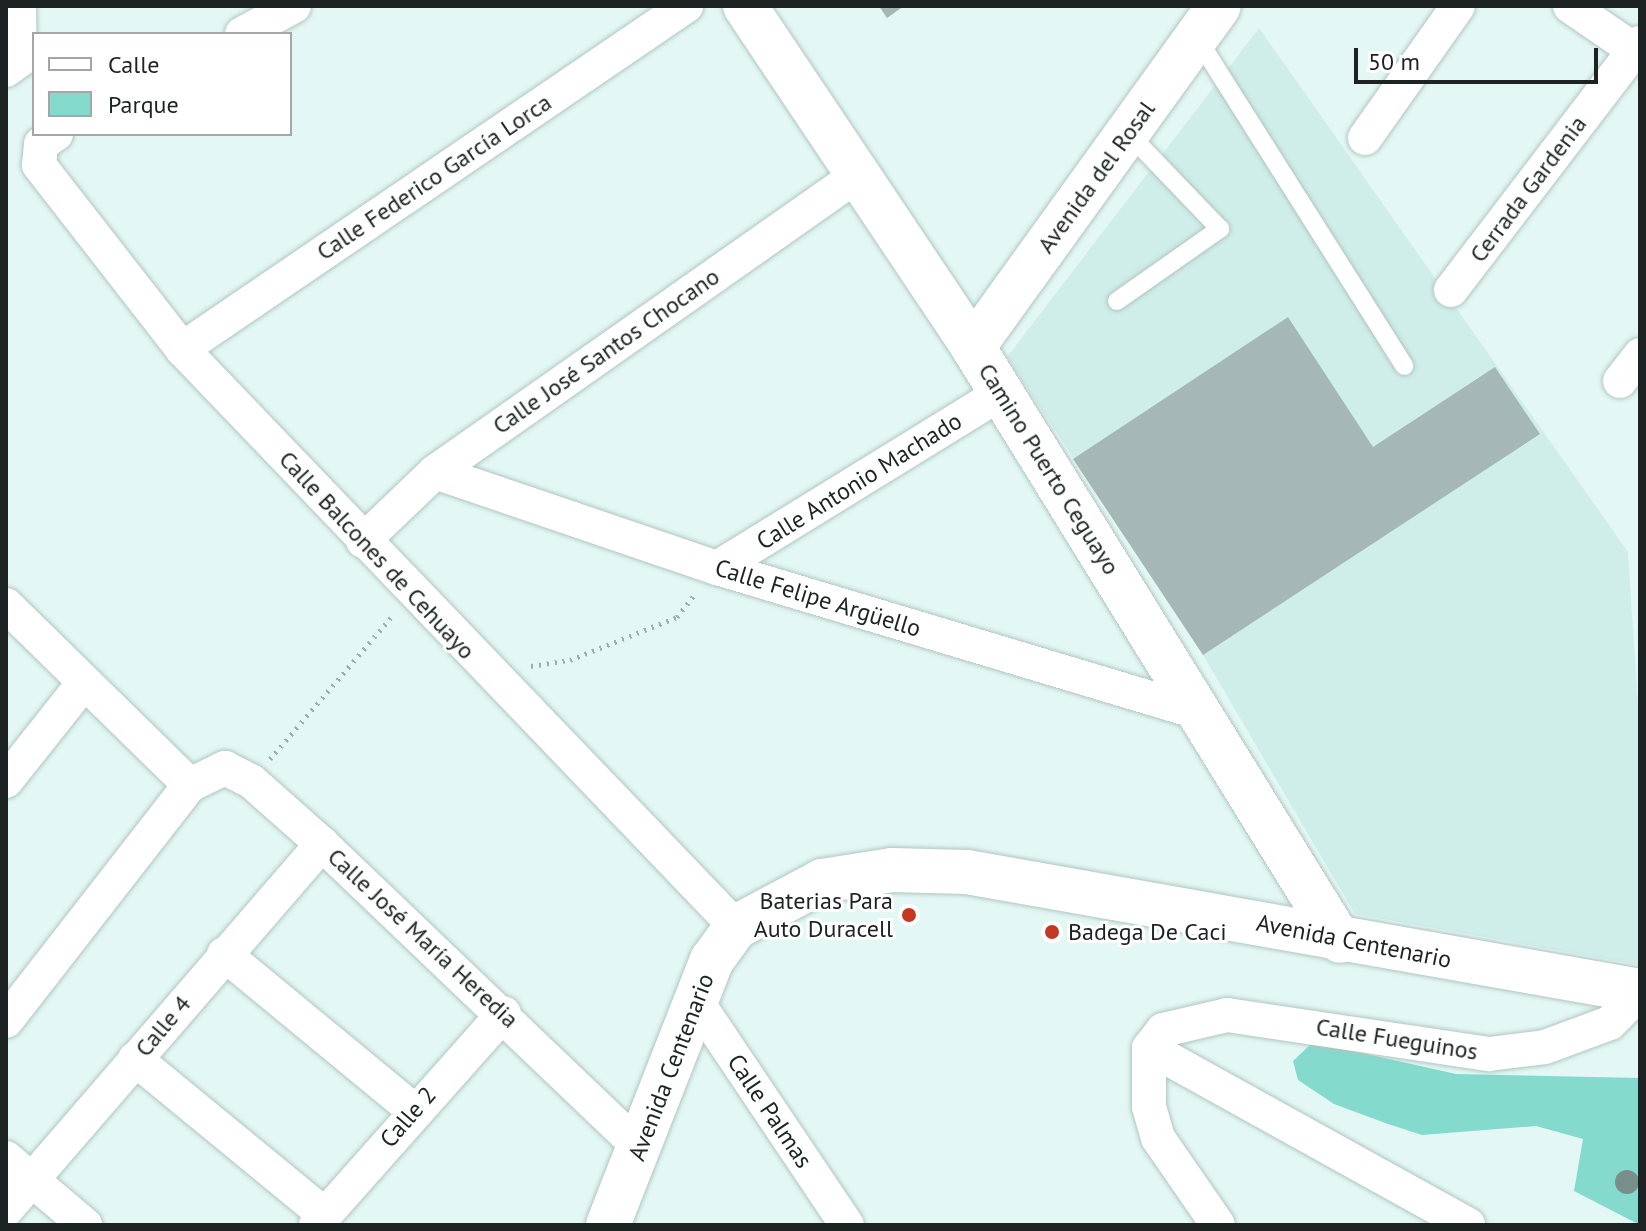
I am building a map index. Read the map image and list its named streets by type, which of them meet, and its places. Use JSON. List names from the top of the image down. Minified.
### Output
{"streets":{"street":["Calle Federico García Lorca","Avenida del Rosal","Cerrada Gardenia","Calle José Santos Chocano","Camino Puerto Ceguayo","Calle Antonio Machado","Calle Balcones de Cehuayo","Calle Felipe Argüello","Calle José María Heredia","Avenida Centenario","Calle 4","Calle Fueguinos","Calle Palmas","Calle 2"]},"crossings":[["Calle Federico García Lorca","Calle Balcones de Cehuayo"],["Avenida del Rosal","Camino Puerto Ceguayo"],["Calle José Santos Chocano","Camino Puerto Ceguayo"],["Calle José Santos Chocano","Calle Balcones de Cehuayo"],["Calle José Santos Chocano","Calle Felipe Argüello"],["Camino Puerto Ceguayo","Calle Antonio Machado"],["Camino Puerto Ceguayo","Calle Felipe Argüello"],["Camino Puerto Ceguayo","Avenida Centenario"],["Calle Antonio Machado","Calle Felipe Argüello"],["Calle Balcones de Cehuayo","Avenida Centenario"],["Calle José María Heredia","Avenida Centenario"],["Calle José María Heredia","Calle 4"],["Calle José María Heredia","Calle 2"],["Avenida Centenario","Calle Fueguinos"],["Avenida Centenario","Calle Palmas"]],"places":["Baterias Para Auto Duracell","Badega De Caci"],"legend":["Calle","Parque"],"scale_bar":"50 m"}
